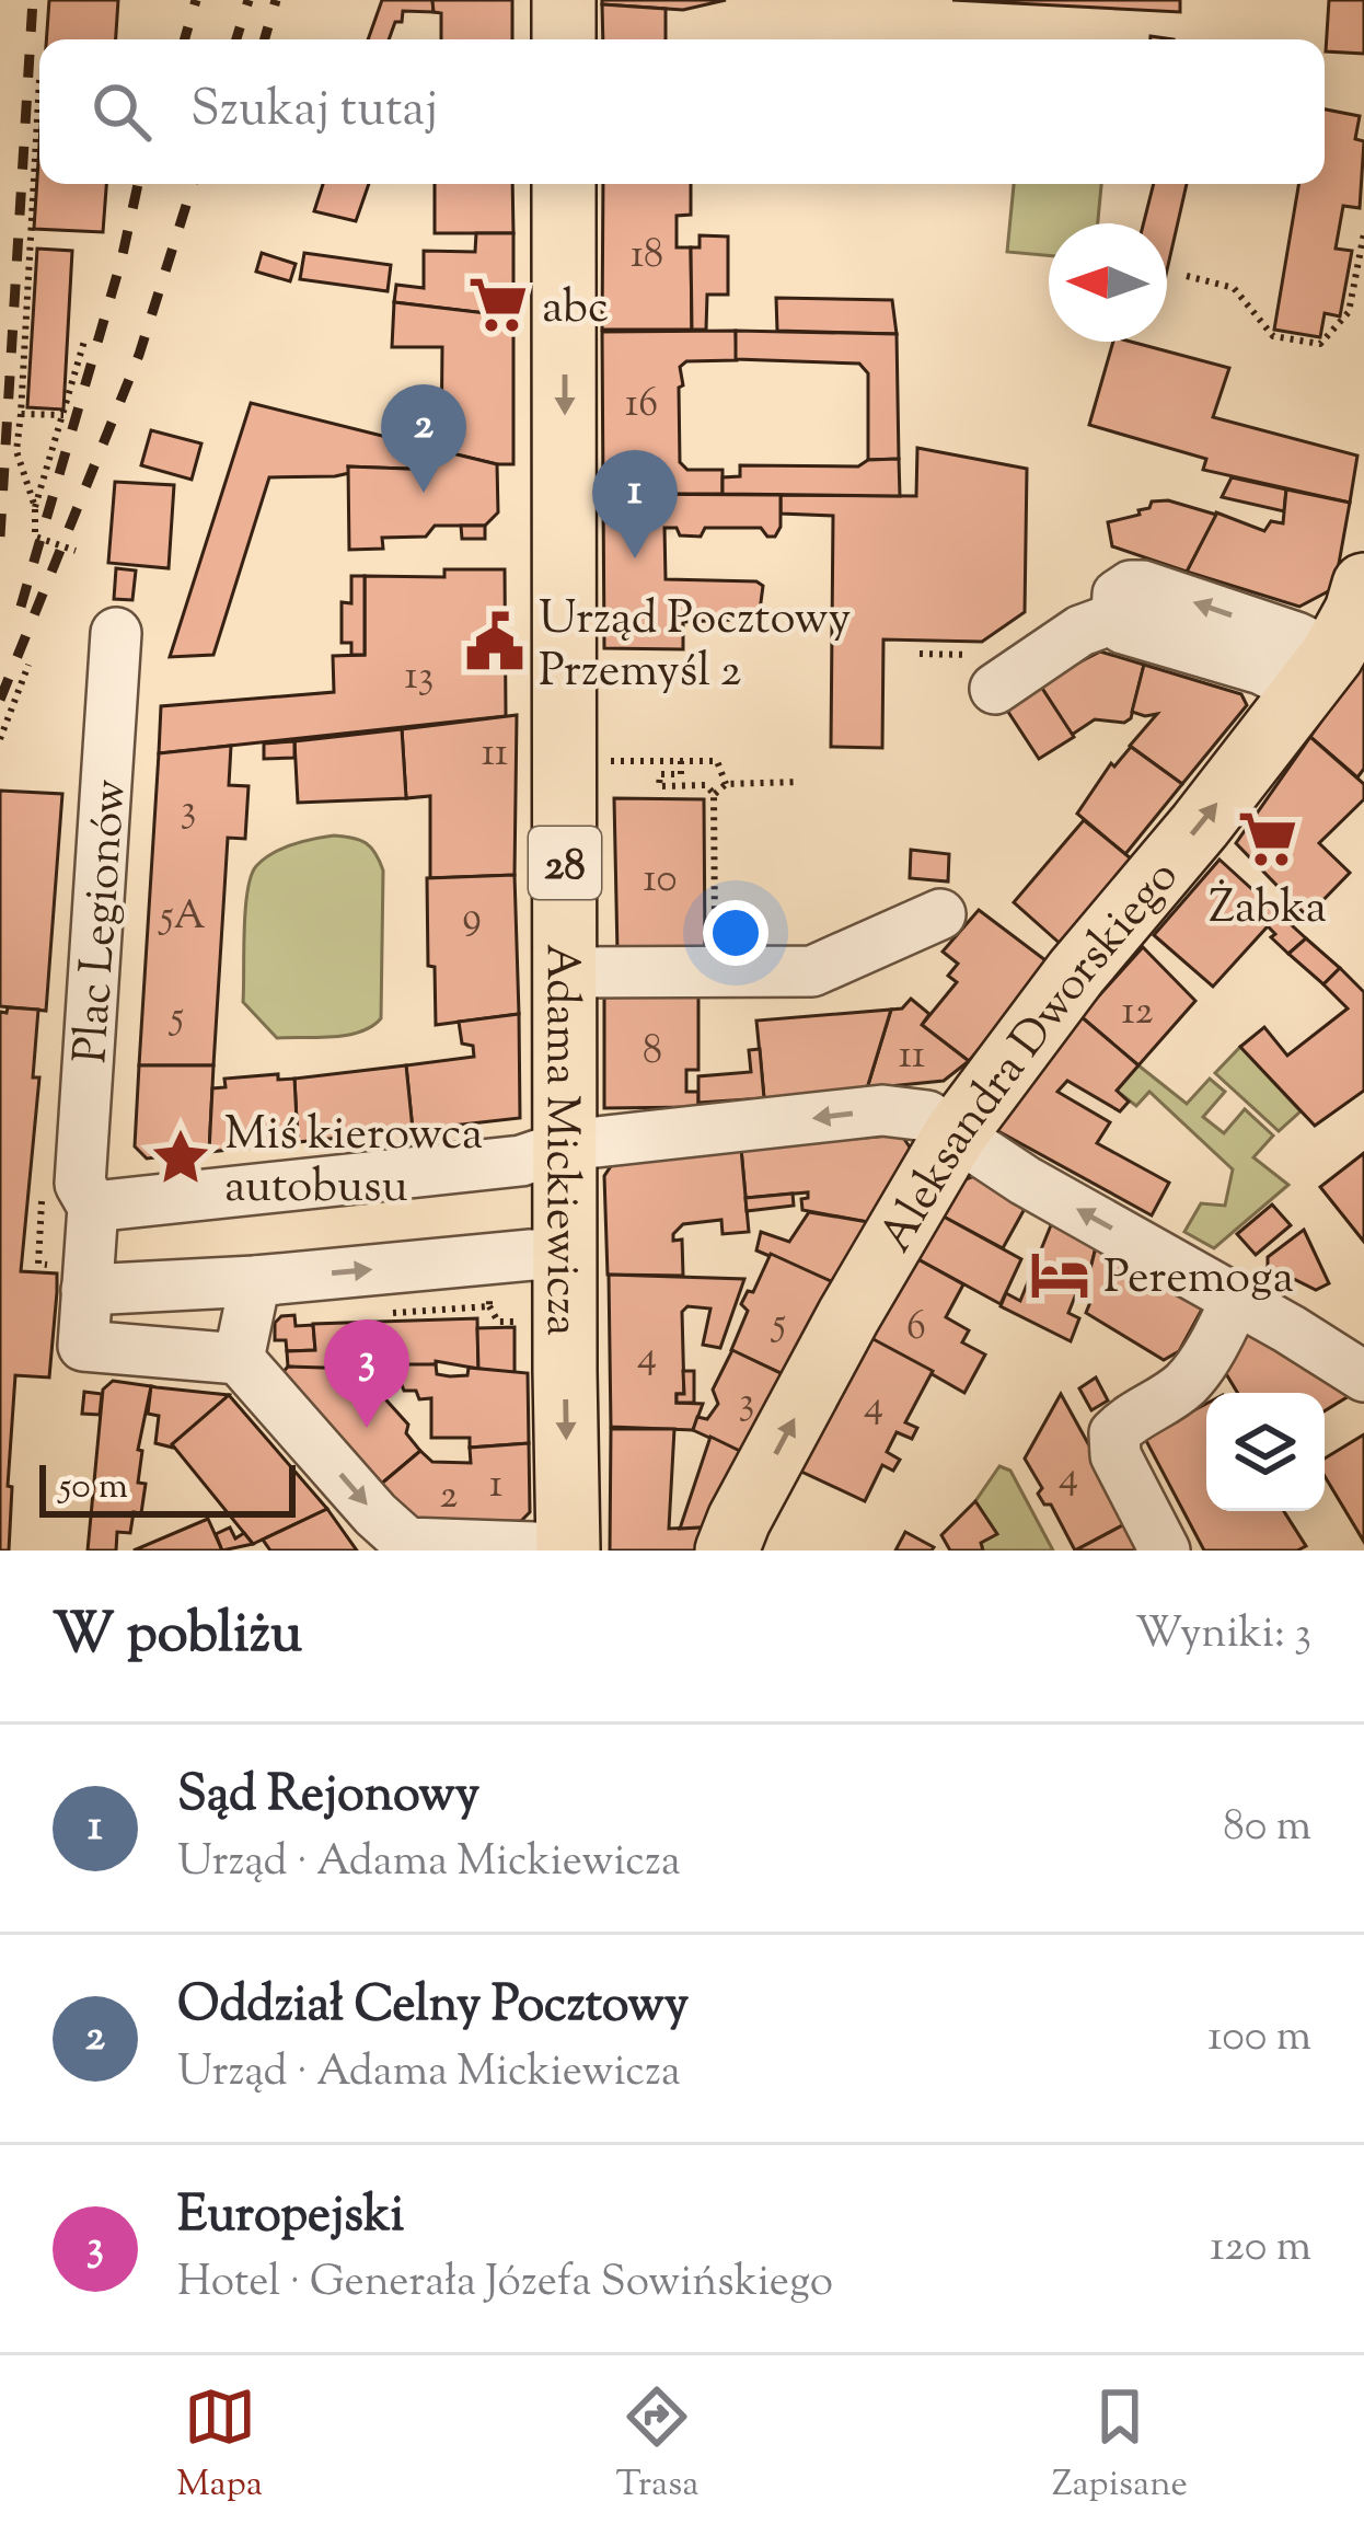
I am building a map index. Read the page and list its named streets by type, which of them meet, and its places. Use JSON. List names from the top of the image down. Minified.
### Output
{"streets":{"main road":["28","Aleksandra Dworskiego","Adama Mickiewicza"],"street":["Plac Legionów"]},"one_way":["Aleksandra Dworskiego","Adama Mickiewicza"],"places":{"supermarket":["abc","Żabka"],"public building":["Urząd Pocztowy Przemyśl 2"],"place":["Miś kierowca autobusu"],"hotel":["Peremoga"]},"house_numbers":["18","16","13","11","3","10","5A","9","12","5","8","11","5","6","4","3","4","4","1","2"],"scale_bar":"50 m","north":"left","page":{"search":"Szukaj tutaj","pins":["2","1","3"],"scale":"50 m","heading":["W pobliżu","Wyniki: 3"],"list":[{"mark":"1","name":"Sąd Rejonowy","note":"Urząd · Adama Mickiewicza","value":"80 m"},{"mark":"2","name":"Oddział Celny Pocztowy","note":"Urząd · Adama Mickiewicza","value":"100 m"},{"mark":"3","name":"Europejski","note":"Hotel · Generała Józefa Sowińskiego","value":"120 m"}],"nav":["Mapa","Trasa","Zapisane"]}}
